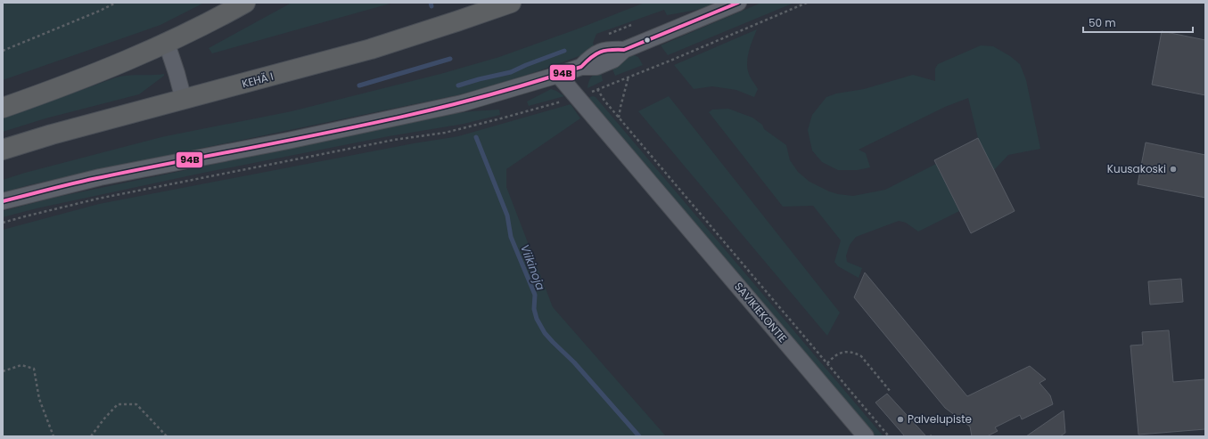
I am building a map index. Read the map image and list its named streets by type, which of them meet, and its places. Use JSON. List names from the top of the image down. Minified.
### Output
{"streets":{"highway":["KEHÄ I"],"street":["SAVIKIEKONTIE"]},"water":["Viikinoja"],"places":["Kuusakoski","Palvelupiste"],"lines":["transit line 94B"],"scale_bar":"50 m"}
